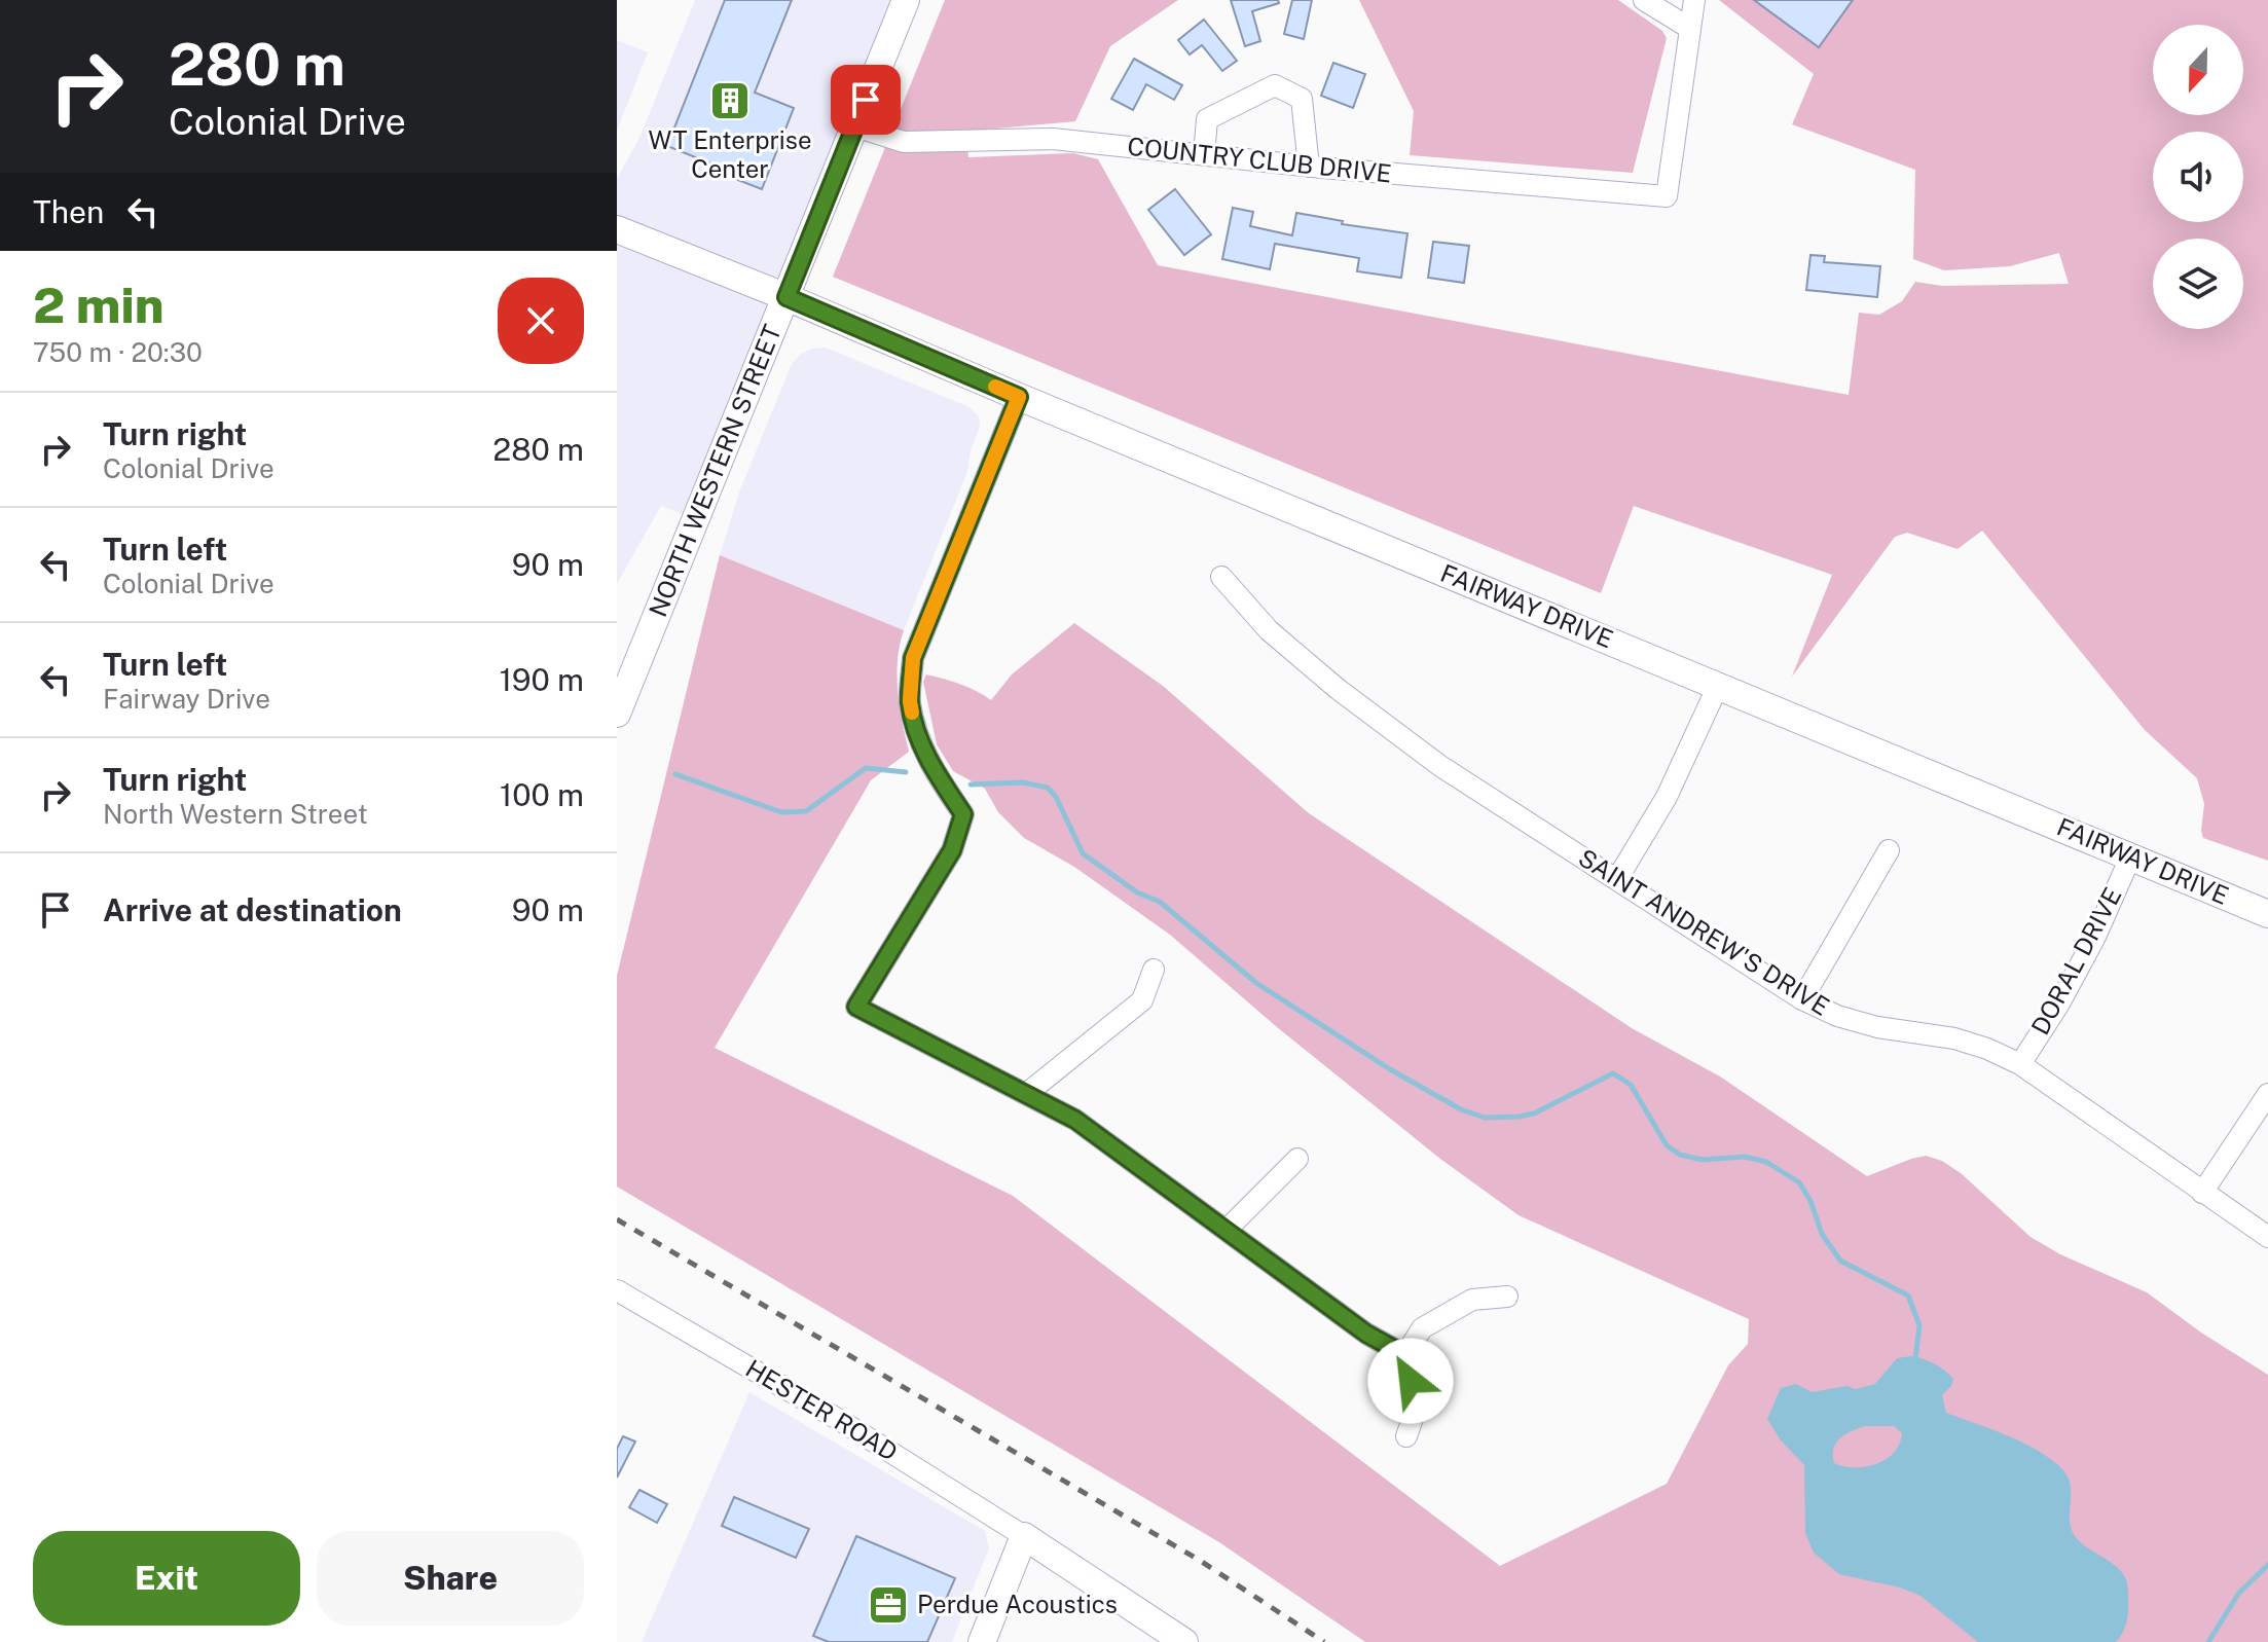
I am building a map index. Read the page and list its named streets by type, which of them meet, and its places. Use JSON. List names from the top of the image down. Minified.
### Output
{"streets":{"main road":["NORTH WESTERN STREET","FAIRWAY DRIVE","HESTER ROAD"],"street":["COUNTRY CLUB DRIVE","SAINT ANDREW'S DRIVE","DORAL DRIVE"]},"crossings":[["COUNTRY CLUB DRIVE","NORTH WESTERN STREET"],["NORTH WESTERN STREET","FAIRWAY DRIVE"],["FAIRWAY DRIVE","DORAL DRIVE"],["SAINT ANDREW'S DRIVE","DORAL DRIVE"]],"places":{"building":["WT Enterprise Center"],"office":["Perdue Acoustics"]},"north":"bottom","page":{"turn":["280 m","Colonial Drive"],"then":"Then","heading":["2 min","750 m · 20:30"],"list":[{"name":"Turn right","note":"Colonial Drive","value":"280 m"},{"name":"Turn left","note":"Colonial Drive","value":"90 m"},{"name":"Turn left","note":"Fairway Drive","value":"190 m"},{"name":"Turn right","note":"North Western Street","value":"100 m"},{"name":"Arrive at destination","value":"90 m"}],"buttons":["Exit","Share"]}}
